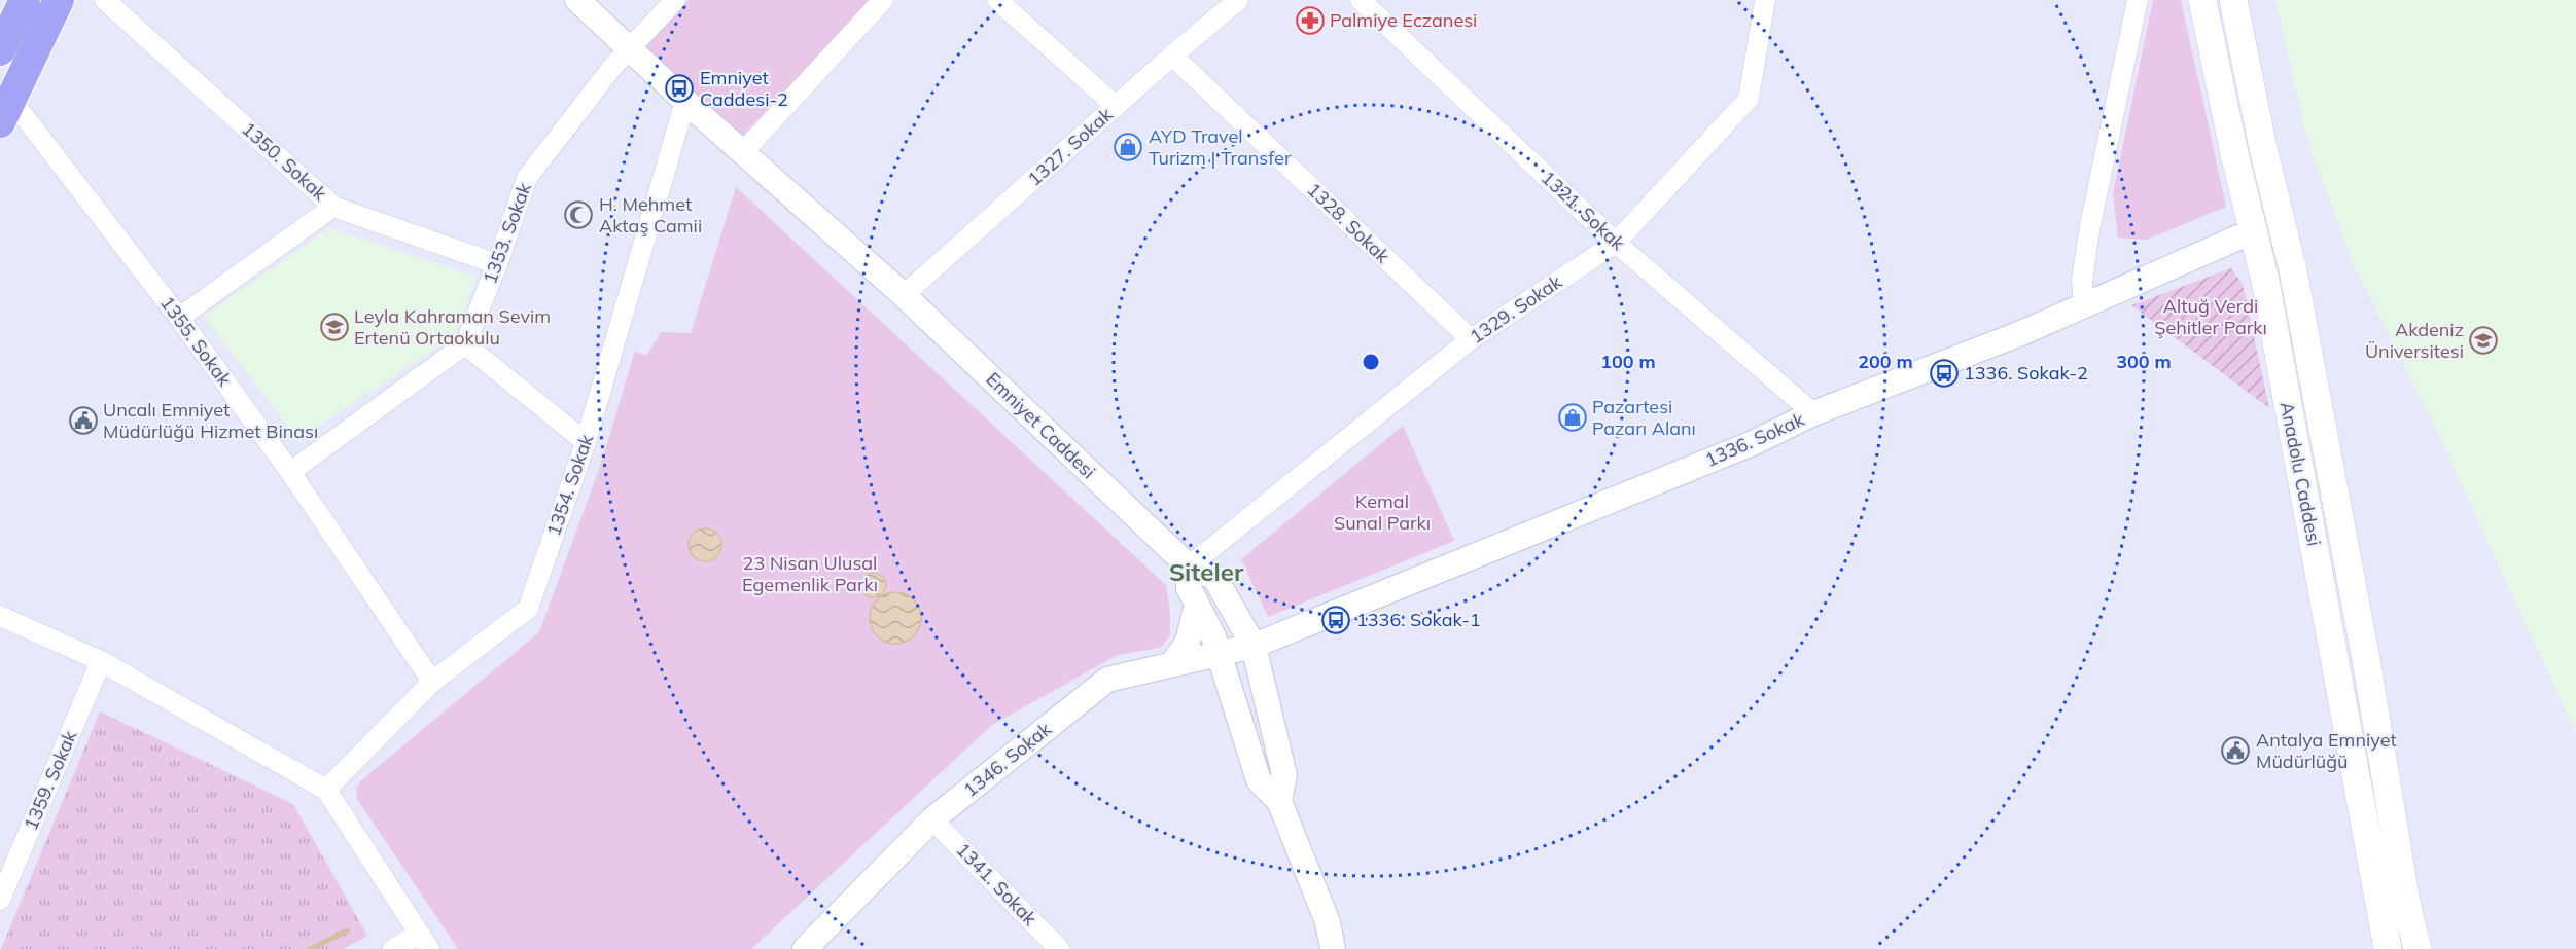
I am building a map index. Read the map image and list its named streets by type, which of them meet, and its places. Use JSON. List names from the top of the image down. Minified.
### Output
{"streets":{"main road":["Anadolu Caddesi"],"street":["1327. Sokak","1350. Sokak","1321. Sokak","1328. Sokak","1353. Sokak","1329. Sokak","1355. Sokak","Emniyet Caddesi","1336. Sokak","1354. Sokak","1346. Sokak","1359. Sokak","1341. Sokak"]},"crossings":[["1327. Sokak","1328. Sokak"],["1327. Sokak","Emniyet Caddesi"],["1350. Sokak","1353. Sokak"],["1321. Sokak","1329. Sokak"],["1321. Sokak","1336. Sokak"],["1328. Sokak","1329. Sokak"],["1353. Sokak","Emniyet Caddesi"],["1329. Sokak","Emniyet Caddesi"],["1355. Sokak","1354. Sokak"],["Emniyet Caddesi","1336. Sokak"],["Emniyet Caddesi","1354. Sokak"],["Emniyet Caddesi","1346. Sokak"],["1336. Sokak","Anadolu Caddesi"],["1336. Sokak","1346. Sokak"],["1346. Sokak","1341. Sokak"]],"districts":["Siteler"],"parks":["Altuğ Verdi Şehitler Parkı","Kemal Sunal Parkı","23 Nisan Ulusal Egemenlik Parkı"],"places":{"pharmacy":["Palmiye Eczanesi"],"bus stop":["Emniyet Caddesi-2","1336. Sokak-2","1336. Sokak-1"],"shop":["AYD Travel Turizm | Transfer","Pazartesi Pazarı Alanı"],"mosque":["H. Mehmet Aktaş Camii"],"school or university":["Leyla Kahraman Sevim Ertenü Ortaokulu","Akdeniz Üniversitesi"],"public building":["Uncalı Emniyet Müdürlüğü Hizmet Binası","Antalya Emniyet Müdürlüğü"]},"rings":["100 m","200 m","300 m"]}
